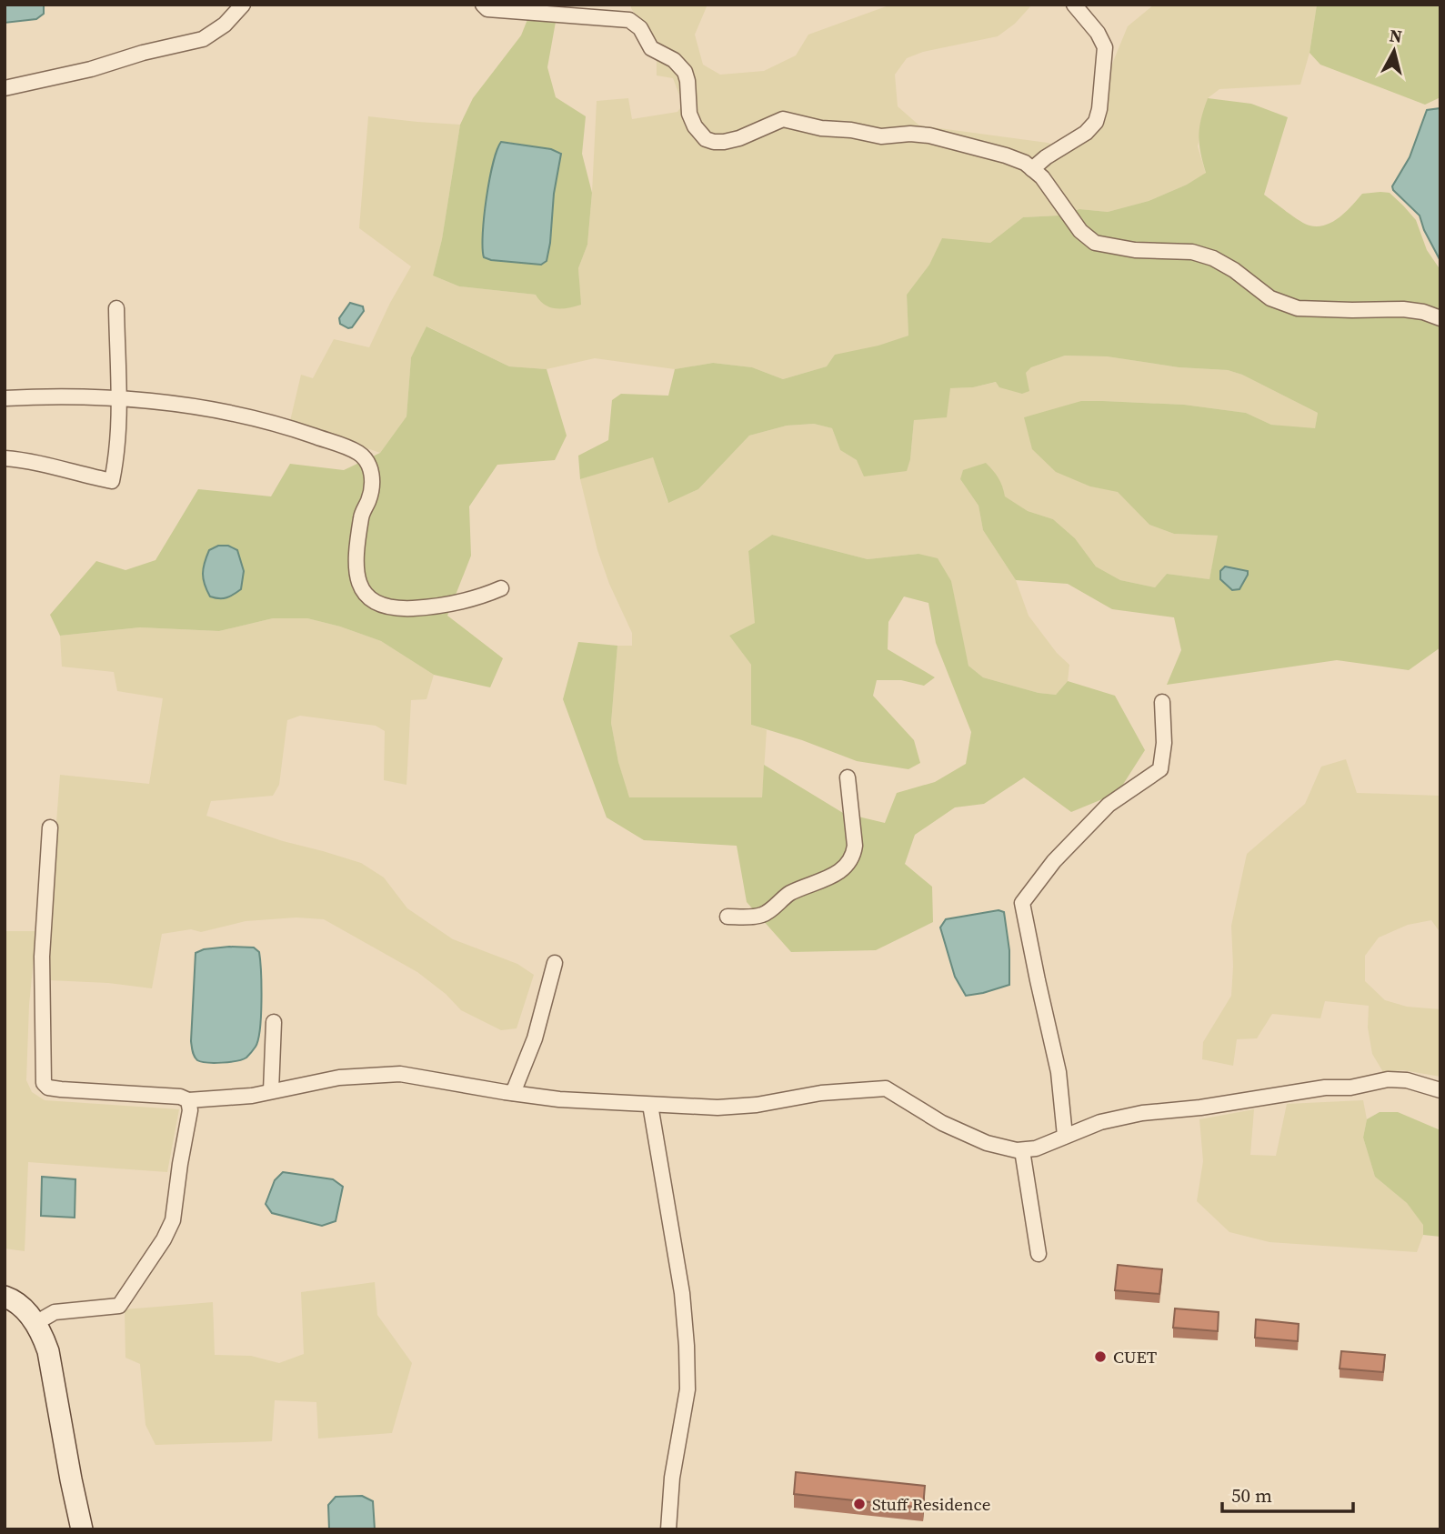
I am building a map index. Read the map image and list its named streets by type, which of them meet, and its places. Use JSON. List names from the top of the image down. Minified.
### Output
{"places":["CUET","Stuff Residence"],"scale_bar":"50 m","north":"top"}
